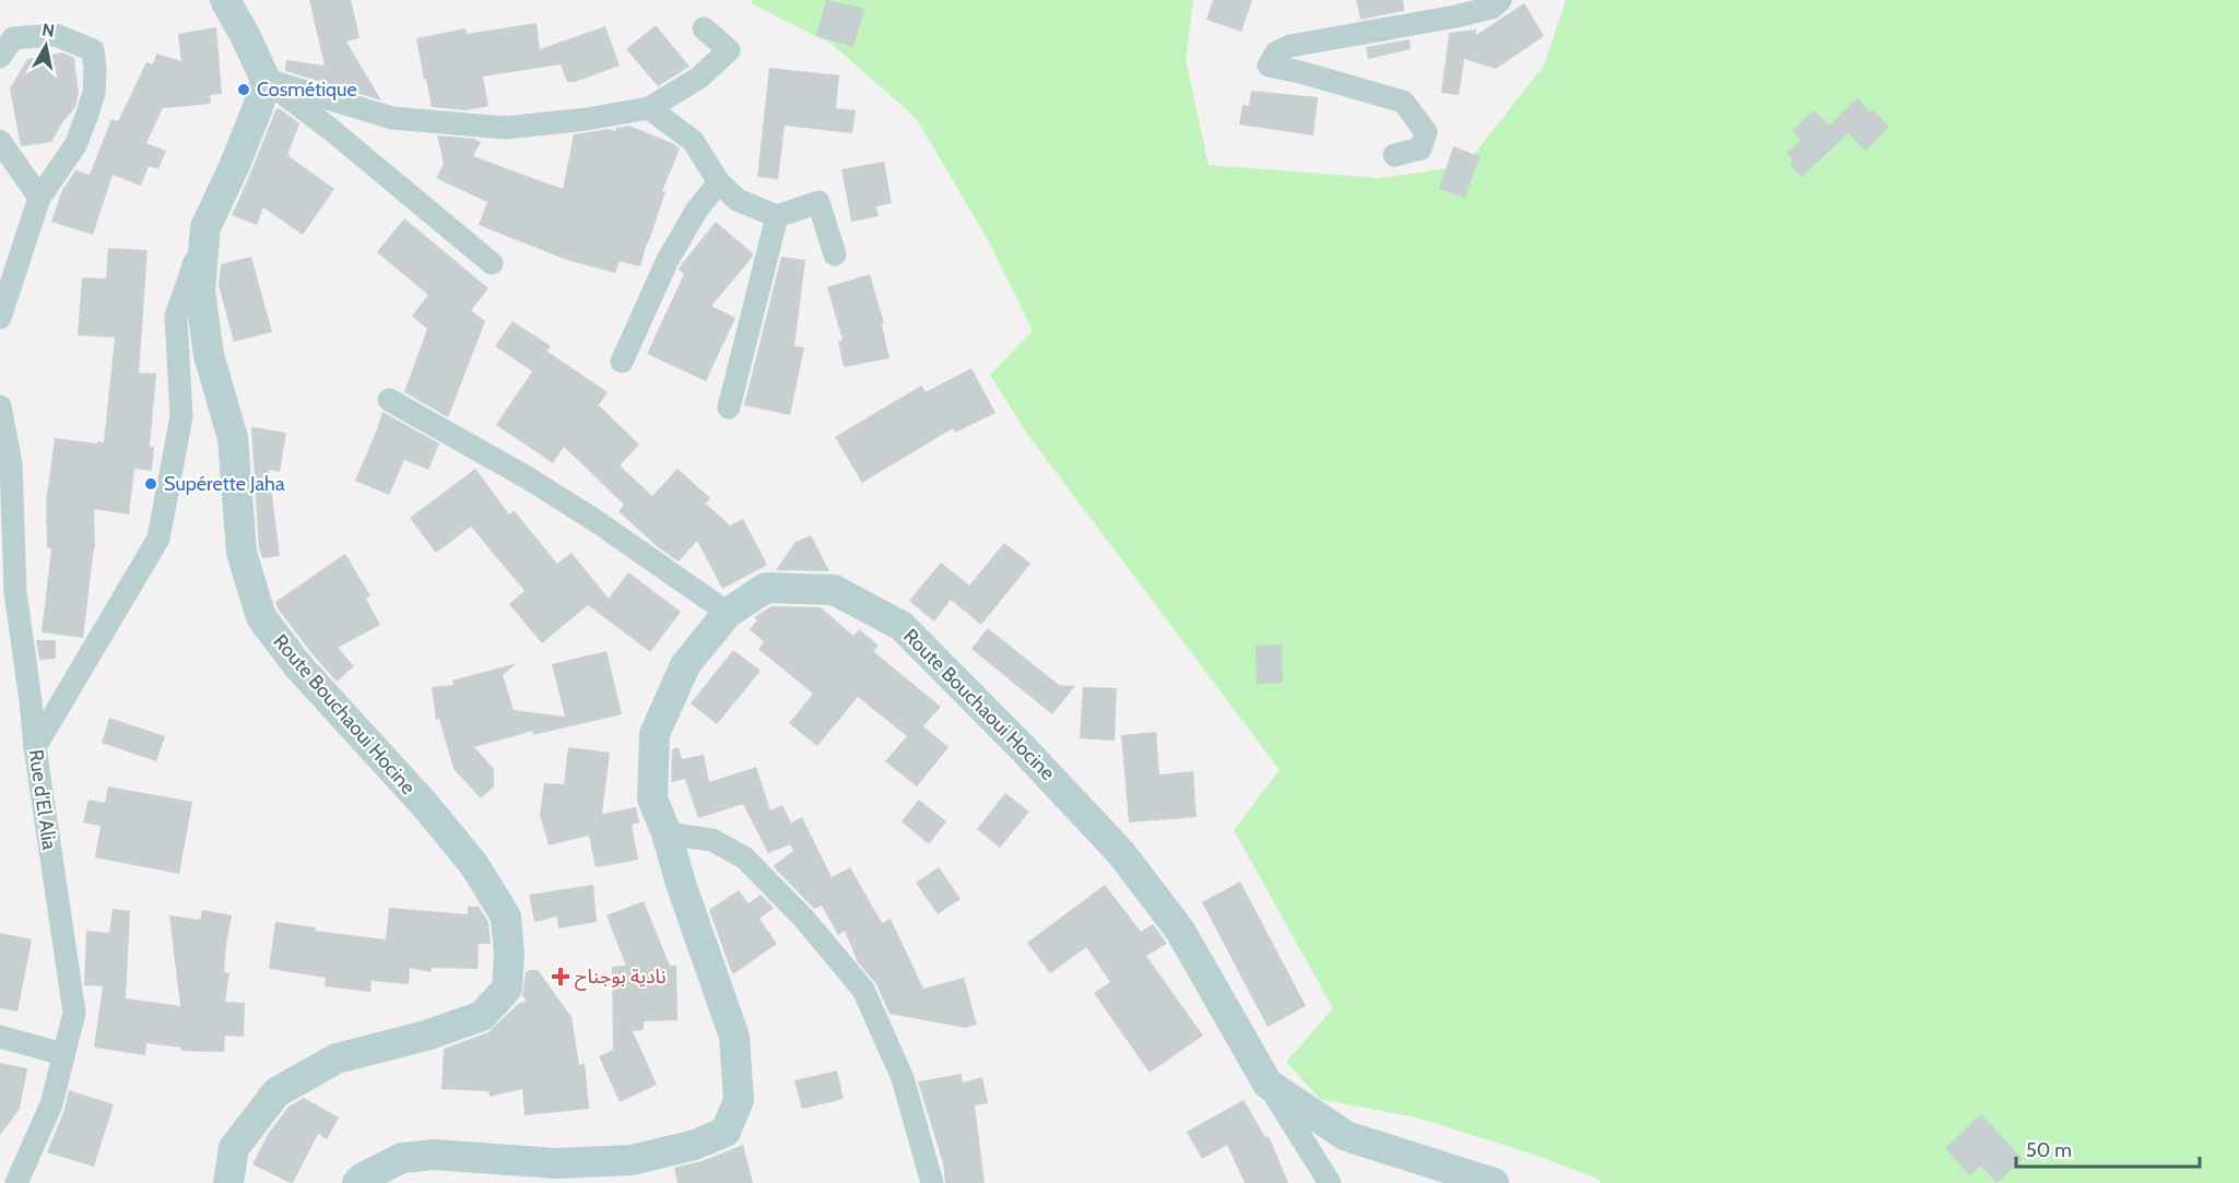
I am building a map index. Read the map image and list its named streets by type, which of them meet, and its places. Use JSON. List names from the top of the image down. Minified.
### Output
{"streets":{"street":["Route Bouchaoui Hocine","Rue d'El Alia"]},"places":{"other":["Cosmétique","Supérette Jaha"],"health":["نادية بوجناح"]},"scale_bar":"50 m","north":"top"}
